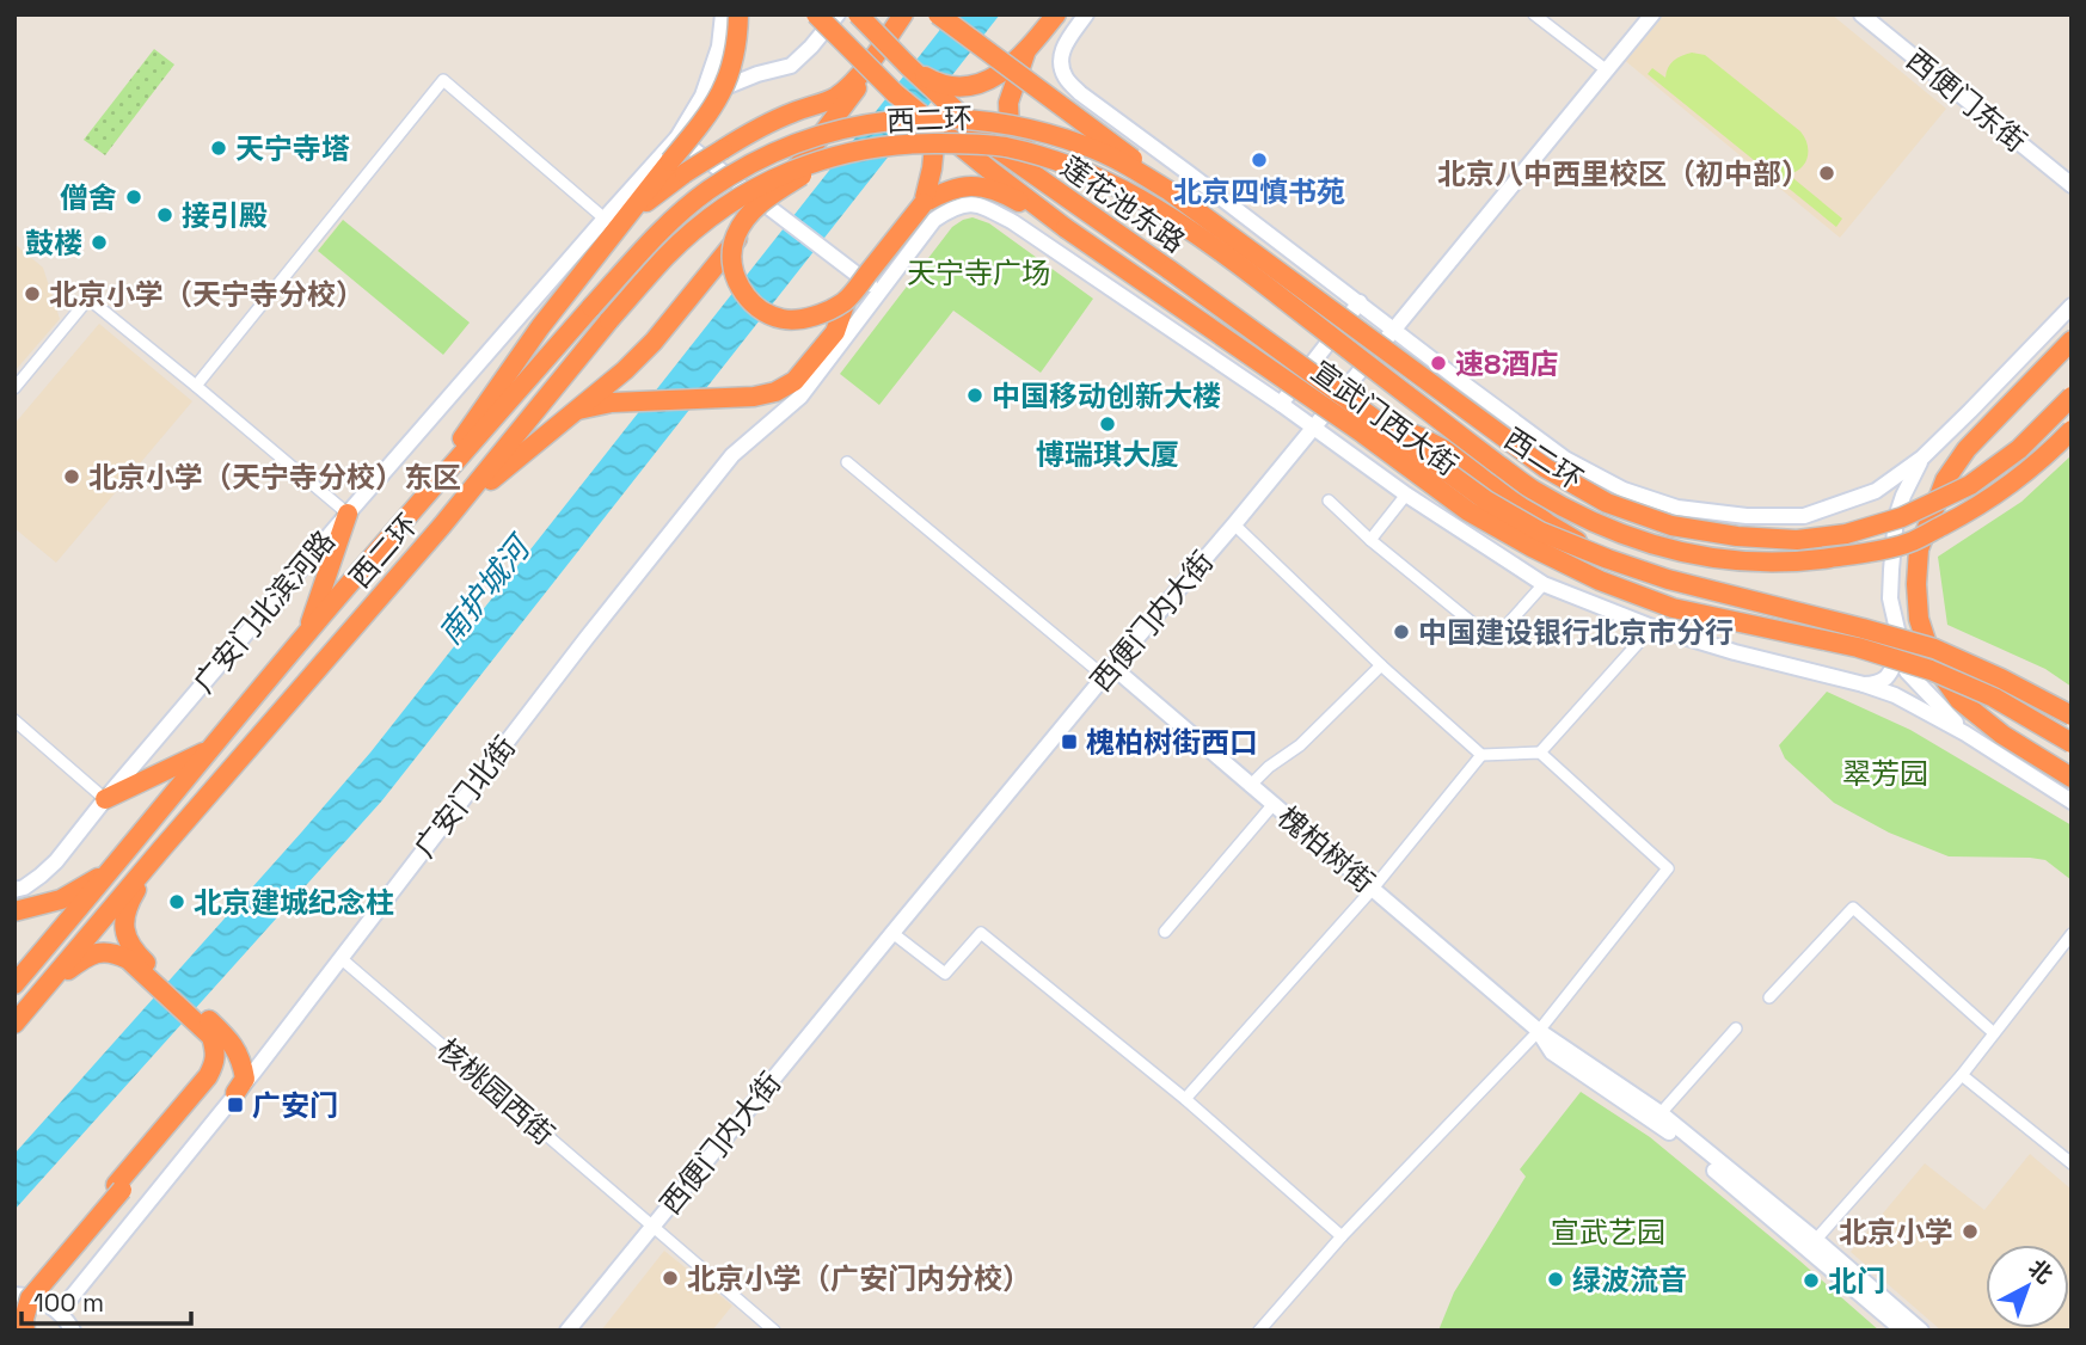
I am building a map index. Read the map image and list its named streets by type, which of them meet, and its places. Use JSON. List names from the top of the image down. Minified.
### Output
{"streets":{"highway":["西二环","莲花池东路","宣武门西大街"],"street":["西便门东街","广安门北滨河路","西便门内大街","广安门北街","槐柏树街","核桃园西街"]},"crossings":[["莲花池东路","宣武门西大街"],["宣武门西大街","西便门内大街"],["宣武门西大街","广安门北街"],["西便门内大街","槐柏树街"],["西便门内大街","核桃园西街"],["广安门北街","核桃园西街"]],"water":["南护城河"],"parks":["天宁寺广场","翠芳园","宣武艺园"],"places":{"other":["天宁寺塔","北京四慎书苑","北京八中西里校区（初中部）","僧舍","接引殿","鼓楼","北京小学（天宁寺分校）","速8酒店","中国移动创新大楼","博瑞琪大厦","北京小学（天宁寺分校）东区","中国建设银行北京市分行","北京建城纪念柱","北京小学","北京小学（广安门内分校）","绿波流音","北门"],"transit":["槐柏树街西口","广安门"]},"scale_bar":"100 m","north":"top right"}
